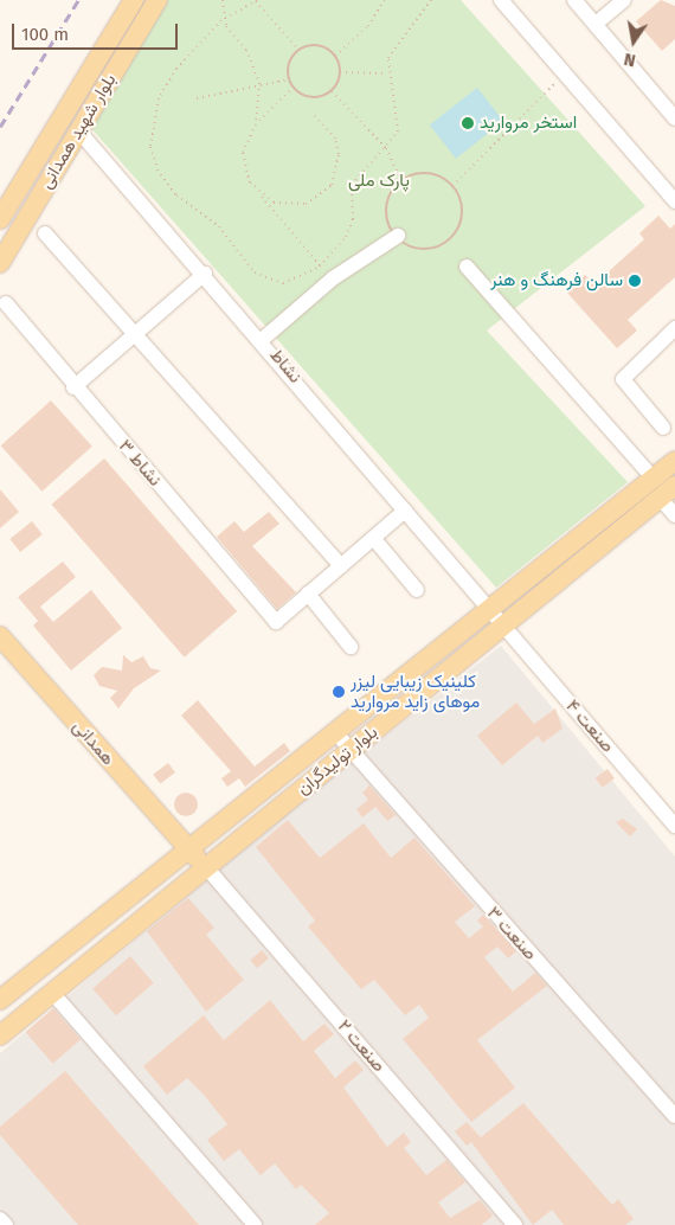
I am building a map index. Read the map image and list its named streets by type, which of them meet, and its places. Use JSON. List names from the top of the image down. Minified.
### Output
{"streets":{"main road":["بلوار شهید همدانی","همدانی","بلوار تولیدگران"],"street":["نشاط","نشاط ۳","صنعت ۴","صنعت ۳","صنعت ۲"]},"crossings":[["بلوار شهید همدانی","نشاط"],["نشاط","صنعت ۴"],["نشاط","بلوار تولیدگران"],["صنعت ۴","بلوار تولیدگران"],["همدانی","بلوار تولیدگران"],["همدانی","صنعت ۲"],["بلوار تولیدگران","صنعت ۳"],["بلوار تولیدگران","صنعت ۲"]],"parks":["پارک ملی"],"places":["استخر مروارید","سالن فرهنگ و هنر","کلینیک زیبایی لیزر موهای زاید مروارید"],"scale_bar":"100 m","north":"bottom"}
